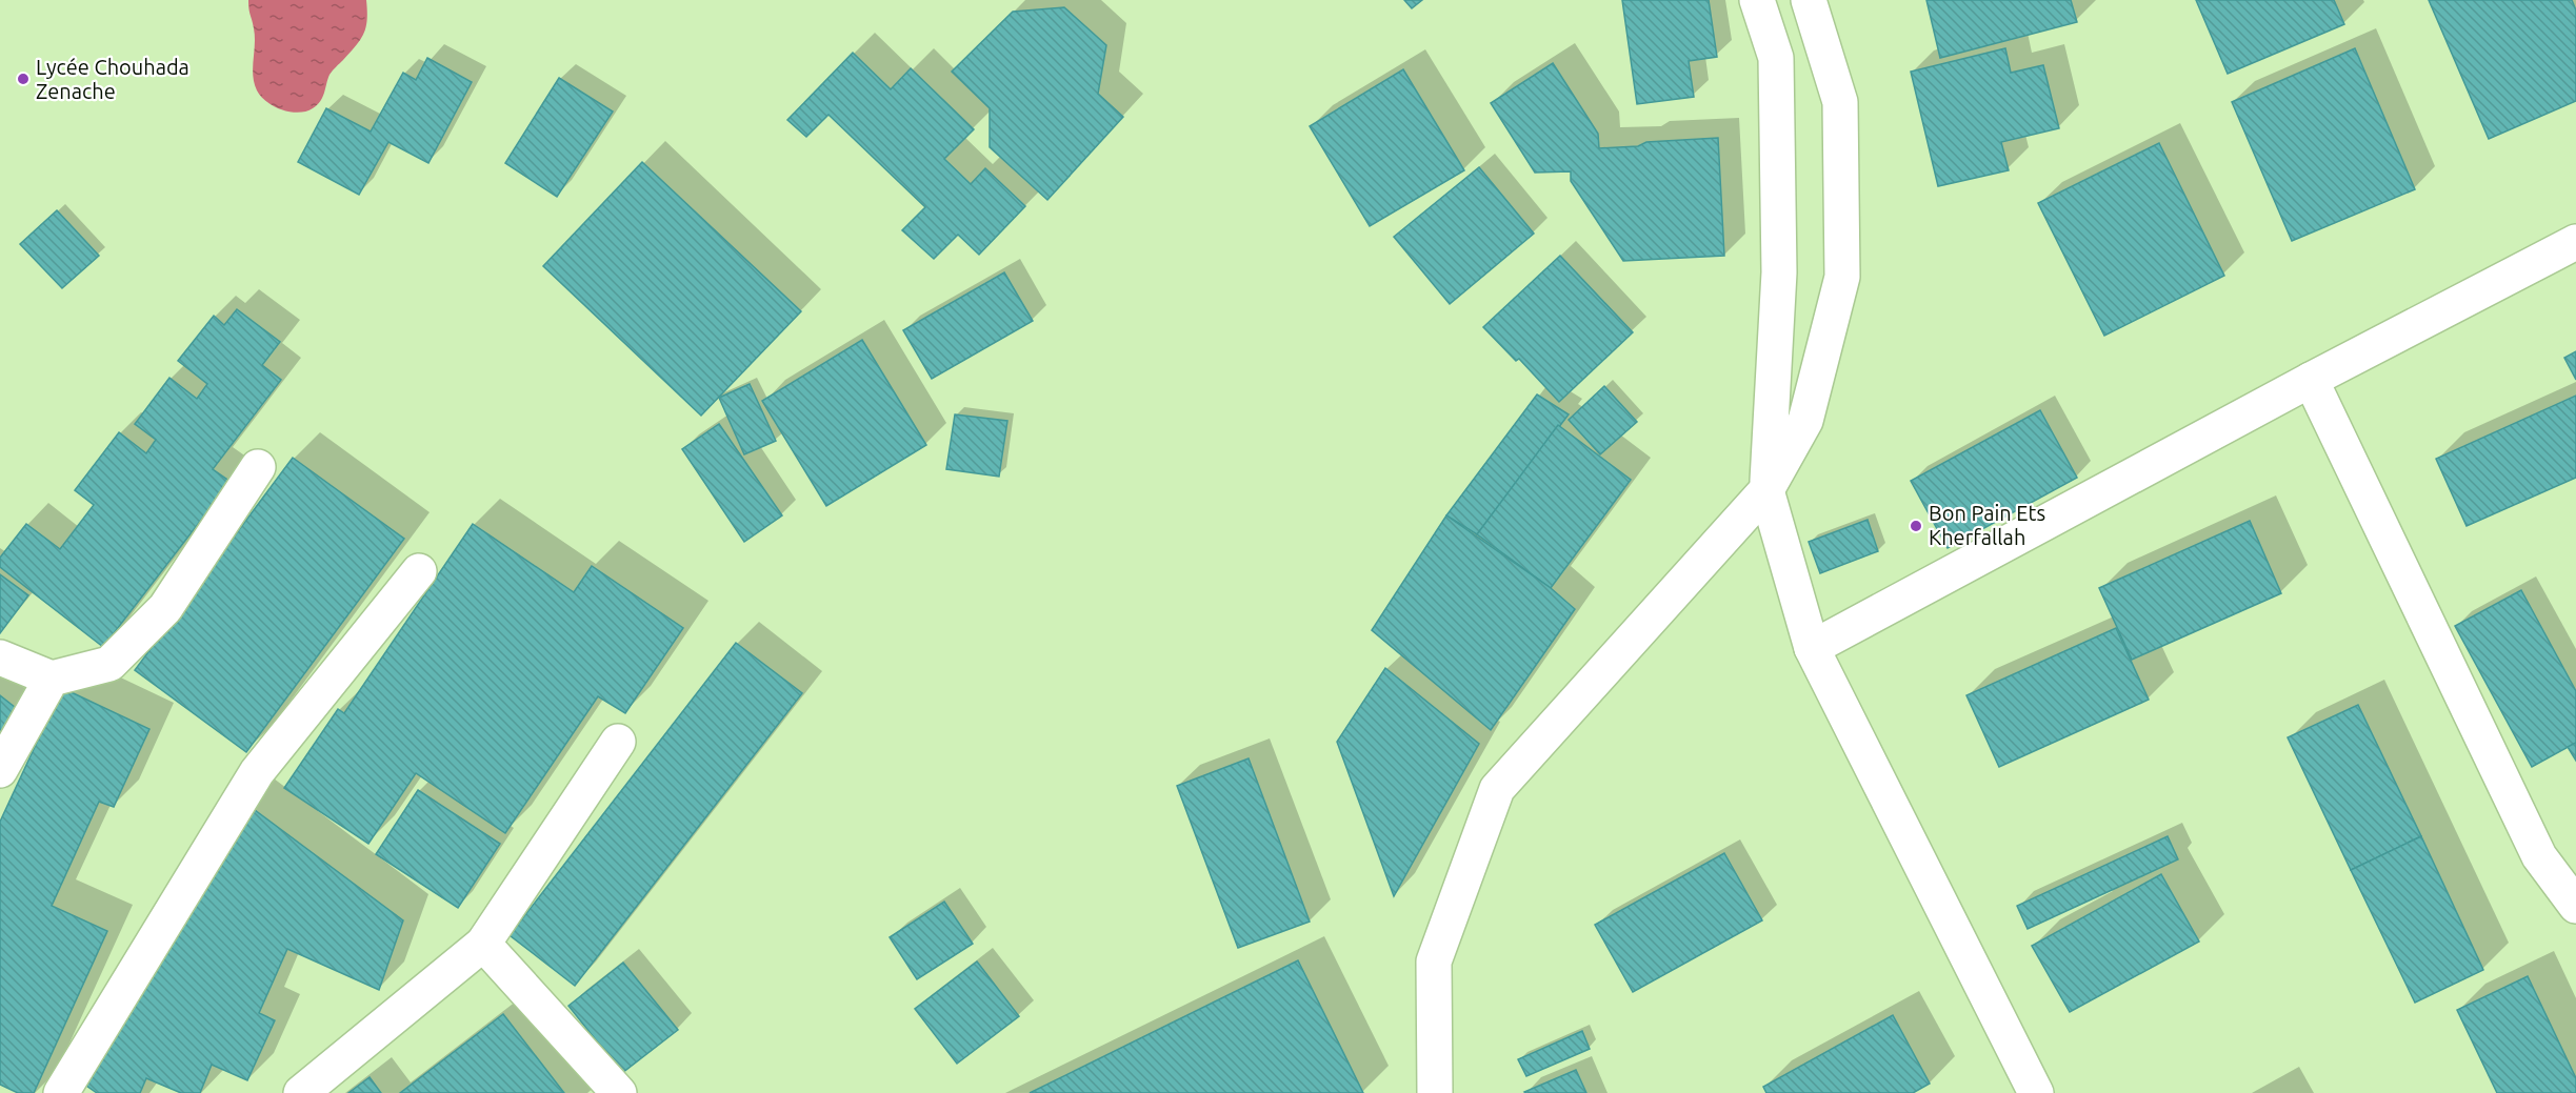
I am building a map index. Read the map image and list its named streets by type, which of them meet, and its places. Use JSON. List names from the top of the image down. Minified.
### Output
{"places":["Lycée Chouhada Zenache","Bon Pain Ets Kherfallah"]}
